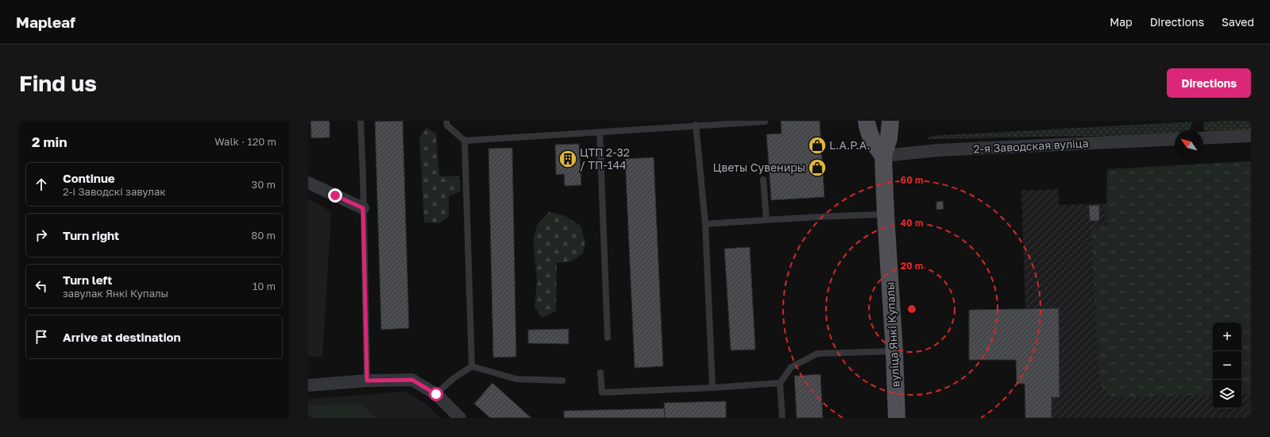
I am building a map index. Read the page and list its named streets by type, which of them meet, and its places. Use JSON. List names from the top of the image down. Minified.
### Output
{"streets":{"main road":["вуліца Янкі Купалы"],"street":["2-я Заводская вуліца"]},"crossings":[["2-я Заводская вуліца","вуліца Янкі Купалы"]],"places":{"shop":["L.A.P.A.","Цветы Сувениры"],"building":["ЦТП 2-32 / ТП-144"]},"north":"top left","page":{"header":"Mapleaf","nav":["Map","Directions","Saved"],"buttons":"Directions","title":"Find us","heading":["2 min","Walk · 120 m"],"list":[["Continue","2-і Заводскі завулак","30 m"],["Turn right","80 m"],["Turn left","завулак Янкі Купалы","10 m"],"Arrive at destination"],"map_buttons":["+","−"]},"rings":["60 m","40 m","20 m"]}
